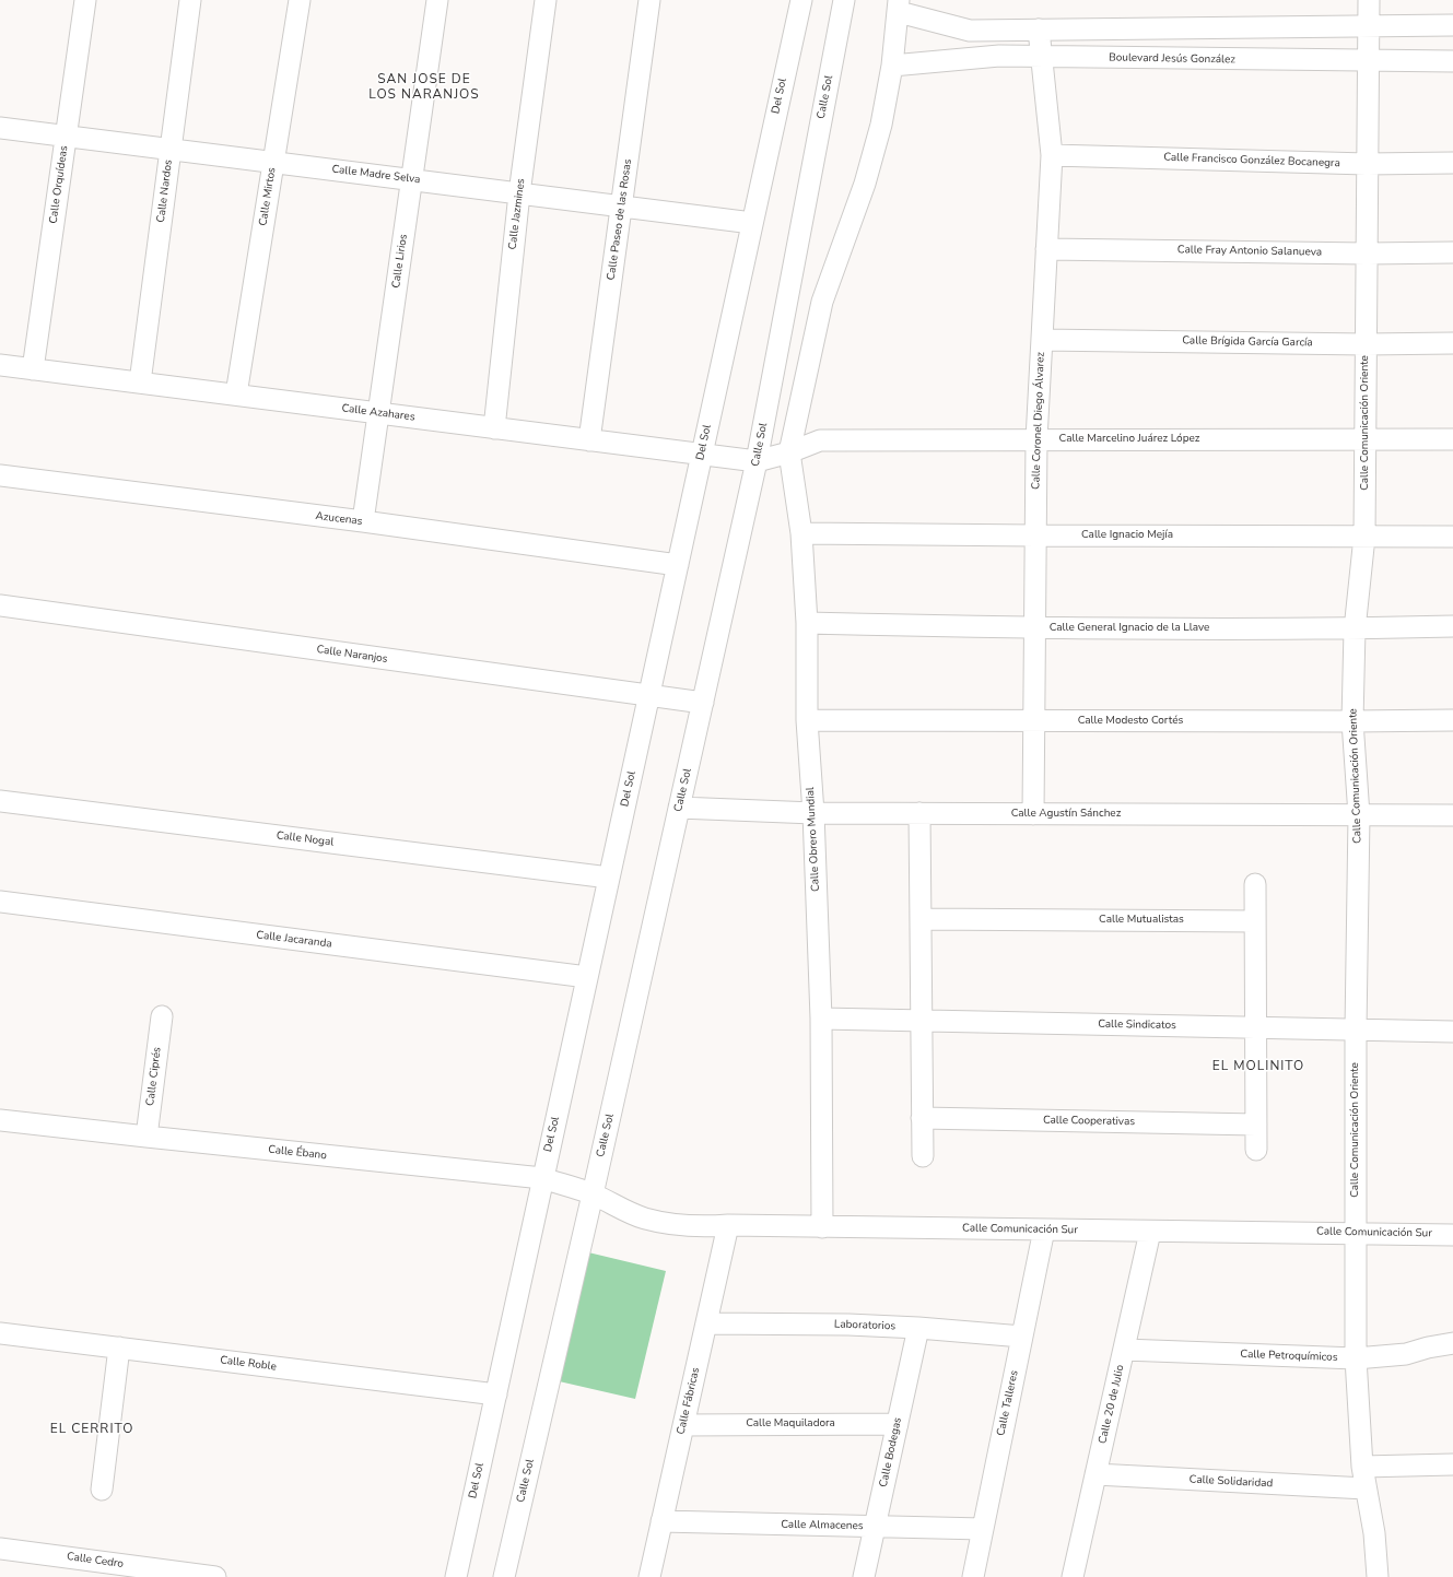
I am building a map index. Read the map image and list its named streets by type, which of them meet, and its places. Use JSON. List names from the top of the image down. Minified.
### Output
{"streets":{"street":["Boulevard Jesús González","Del Sol","Calle Sol","Calle Francisco González Bocanegra","Calle Madre Selva","Calle Orquídeas","Calle Nardos","Calle Mirtos","Calle Jazmines","Calle Paseo de las Rosas","Calle Fray Antonio Salanueva","Calle Lirios","Calle Brígida García García","Calle Azahares","Calle Coronel Diego Álvarez","Calle Comunicación Oriente","Calle Marcelino Juárez López","Azucenas","Calle Ignacio Mejía","Calle General Ignacio de la Llave","Calle Naranjos","Calle Modesto Cortés","Calle Agustín Sánchez","Calle Nogal","Calle Obrero Mundial","Calle Mutualistas","Calle Jacaranda","Calle Sindicatos","Calle Ciprés","Calle Cooperativas","Calle Ébano","Calle Comunicación Sur","Laboratorios","Calle Petroquímicos","Calle Roble","Calle Fábricas","Calle Talleres","Calle 20 de Julio","Calle Maquiladora","Calle Bodegas","Calle Solidaridad","Calle Almacenes","Calle Cedro"]},"crossings":[["Boulevard Jesús González","Calle Coronel Diego Álvarez"],["Boulevard Jesús González","Calle Comunicación Oriente"],["Del Sol","Calle Madre Selva"],["Del Sol","Calle Azahares"],["Del Sol","Azucenas"],["Del Sol","Calle Naranjos"],["Del Sol","Calle Nogal"],["Del Sol","Calle Jacaranda"],["Del Sol","Calle Ébano"],["Del Sol","Calle Roble"],["Calle Sol","Calle Azahares"],["Calle Sol","Calle Marcelino Juárez López"],["Calle Sol","Calle Naranjos"],["Calle Sol","Calle Agustín Sánchez"],["Calle Sol","Calle Ébano"],["Calle Sol","Calle Comunicación Sur"],["Calle Francisco González Bocanegra","Calle Coronel Diego Álvarez"],["Calle Francisco González Bocanegra","Calle Comunicación Oriente"],["Calle Madre Selva","Calle Orquídeas"],["Calle Madre Selva","Calle Nardos"],["Calle Madre Selva","Calle Mirtos"],["Calle Madre Selva","Calle Jazmines"],["Calle Madre Selva","Calle Paseo de las Rosas"],["Calle Madre Selva","Calle Lirios"],["Calle Orquídeas","Calle Azahares"],["Calle Nardos","Calle Azahares"],["Calle Mirtos","Calle Azahares"],["Calle Jazmines","Calle Azahares"],["Calle Paseo de las Rosas","Calle Azahares"],["Calle Fray Antonio Salanueva","Calle Coronel Diego Álvarez"],["Calle Fray Antonio Salanueva","Calle Comunicación Oriente"],["Calle Lirios","Calle Azahares"],["Calle Lirios","Azucenas"],["Calle Brígida García García","Calle Coronel Diego Álvarez"],["Calle Brígida García García","Calle Comunicación Oriente"],["Calle Azahares","Calle Marcelino Juárez López"],["Calle Coronel Diego Álvarez","Calle Marcelino Juárez López"],["Calle Coronel Diego Álvarez","Calle Ignacio Mejía"],["Calle Coronel Diego Álvarez","Calle General Ignacio de la Llave"],["Calle Coronel Diego Álvarez","Calle Modesto Cortés"],["Calle Coronel Diego Álvarez","Calle Agustín Sánchez"],["Calle Comunicación Oriente","Calle Marcelino Juárez López"],["Calle Comunicación Oriente","Calle Ignacio Mejía"],["Calle Comunicación Oriente","Calle General Ignacio de la Llave"],["Calle Comunicación Oriente","Calle Modesto Cortés"],["Calle Comunicación Oriente","Calle Agustín Sánchez"],["Calle Comunicación Oriente","Calle Sindicatos"],["Calle Comunicación Oriente","Calle Comunicación Sur"],["Calle Comunicación Oriente","Calle Petroquímicos"],["Calle Comunicación Oriente","Calle Solidaridad"],["Calle Marcelino Juárez López","Calle Obrero Mundial"],["Calle Ignacio Mejía","Calle Obrero Mundial"],["Calle General Ignacio de la Llave","Calle Obrero Mundial"],["Calle Modesto Cortés","Calle Obrero Mundial"],["Calle Agustín Sánchez","Calle Obrero Mundial"],["Calle Obrero Mundial","Calle Sindicatos"],["Calle Obrero Mundial","Calle Comunicación Sur"],["Calle Ciprés","Calle Ébano"],["Calle Ébano","Calle Comunicación Sur"],["Calle Comunicación Sur","Calle Fábricas"],["Calle Comunicación Sur","Calle Talleres"],["Calle Comunicación Sur","Calle 20 de Julio"],["Laboratorios","Calle Fábricas"],["Laboratorios","Calle Talleres"],["Laboratorios","Calle Bodegas"],["Calle Petroquímicos","Calle 20 de Julio"],["Calle Fábricas","Calle Maquiladora"],["Calle Fábricas","Calle Almacenes"],["Calle Talleres","Calle Almacenes"],["Calle 20 de Julio","Calle Solidaridad"],["Calle Maquiladora","Calle Bodegas"],["Calle Bodegas","Calle Almacenes"]],"districts":["SAN JOSE DE LOS NARANJOS","EL MOLINITO","EL CERRITO"]}
